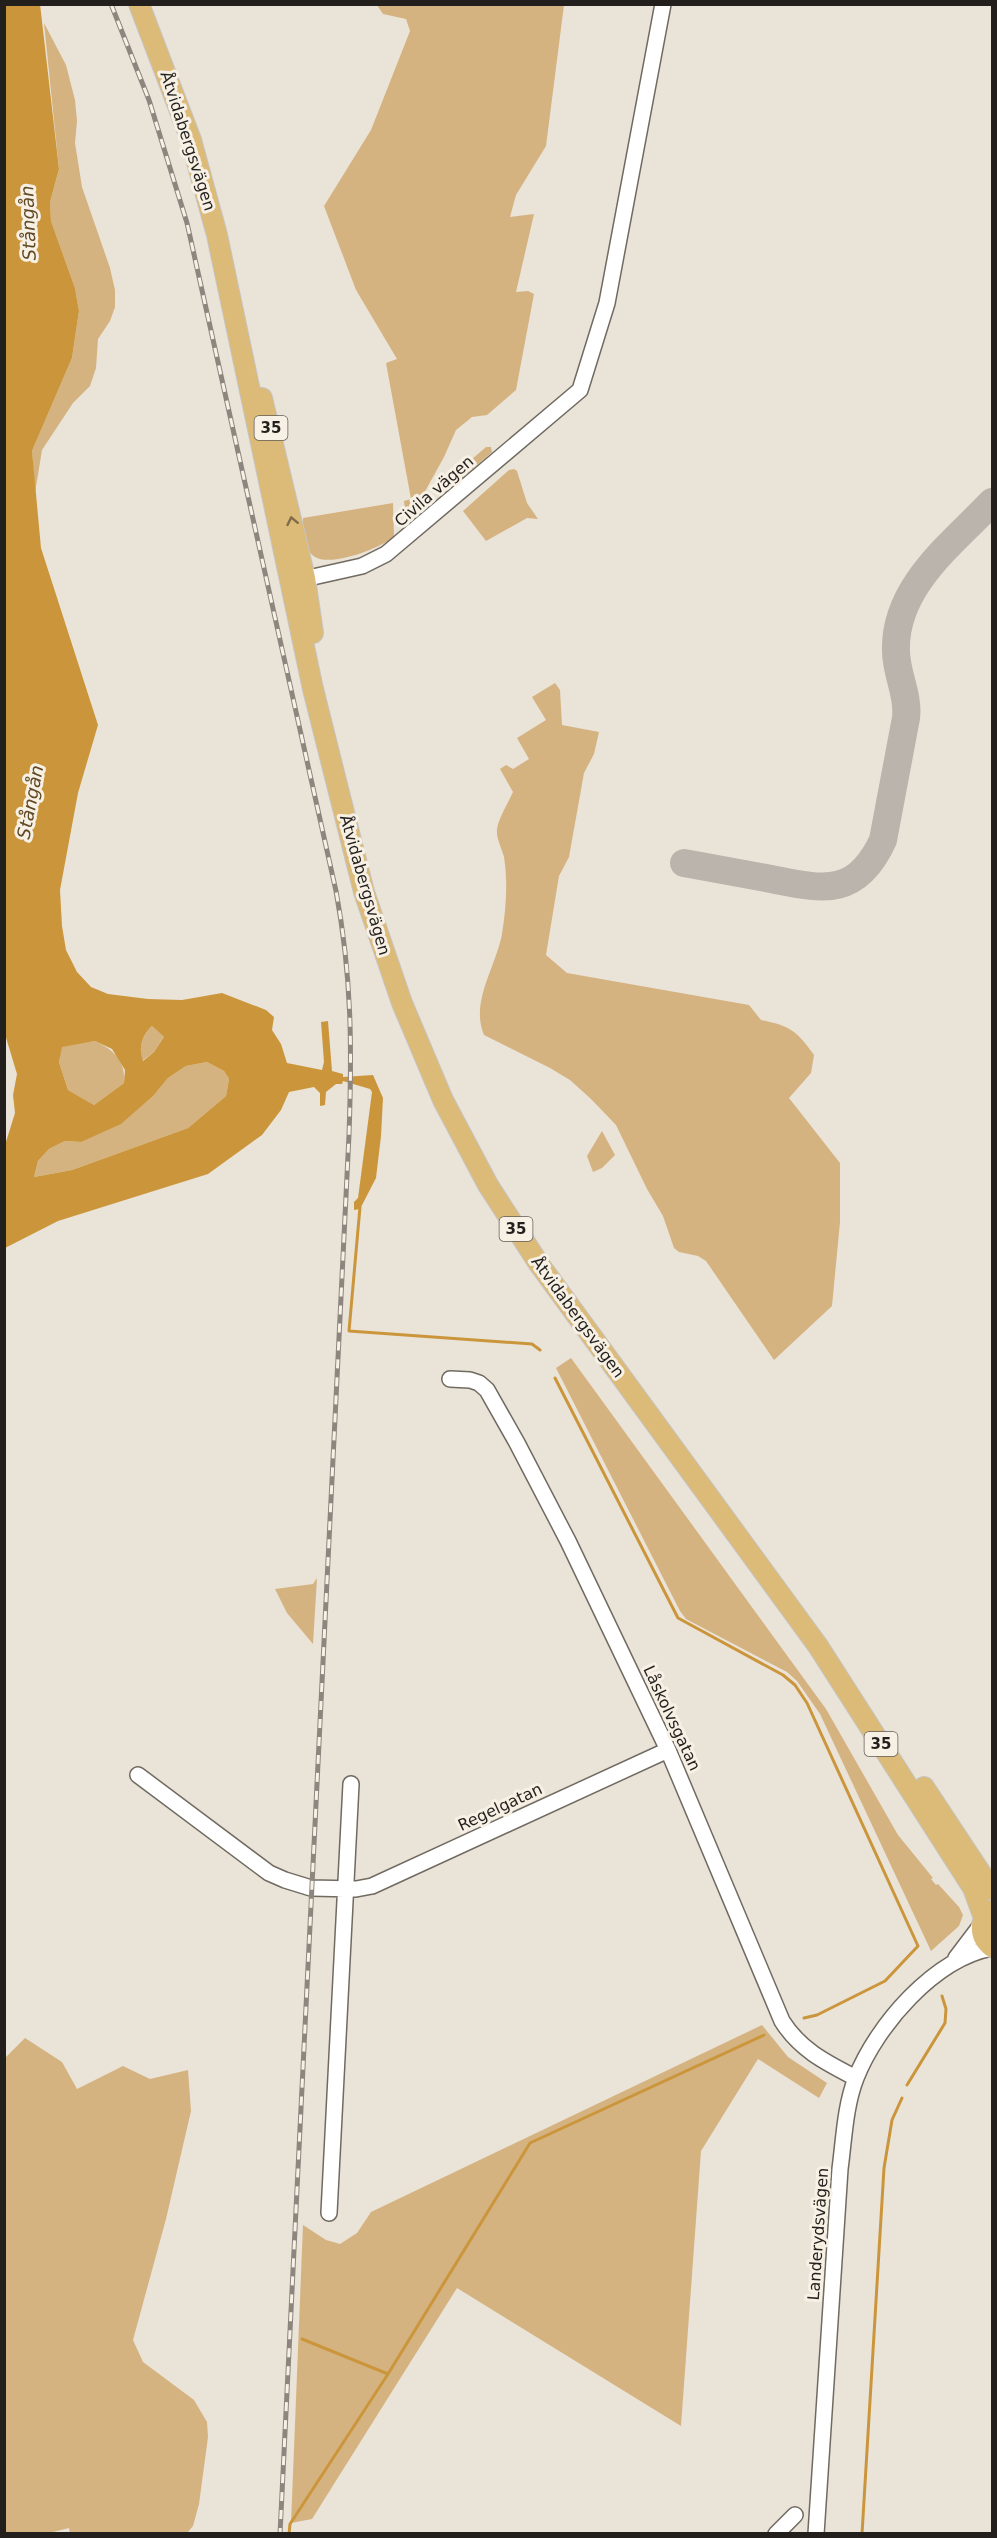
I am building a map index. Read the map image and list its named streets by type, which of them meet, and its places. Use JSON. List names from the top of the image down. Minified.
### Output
{"streets":{"main road":["Åtvidabergsvägen","35"],"street":["Civila vägen","Låskolvsgatan","Regelgatan","Landerydsvägen"]},"crossings":[["Åtvidabergsvägen","35"],["Åtvidabergsvägen","Civila vägen"],["Åtvidabergsvägen","Landerydsvägen"],["35","Landerydsvägen"],["Låskolvsgatan","Regelgatan"],["Låskolvsgatan","Landerydsvägen"]],"water":["Stångån"]}
